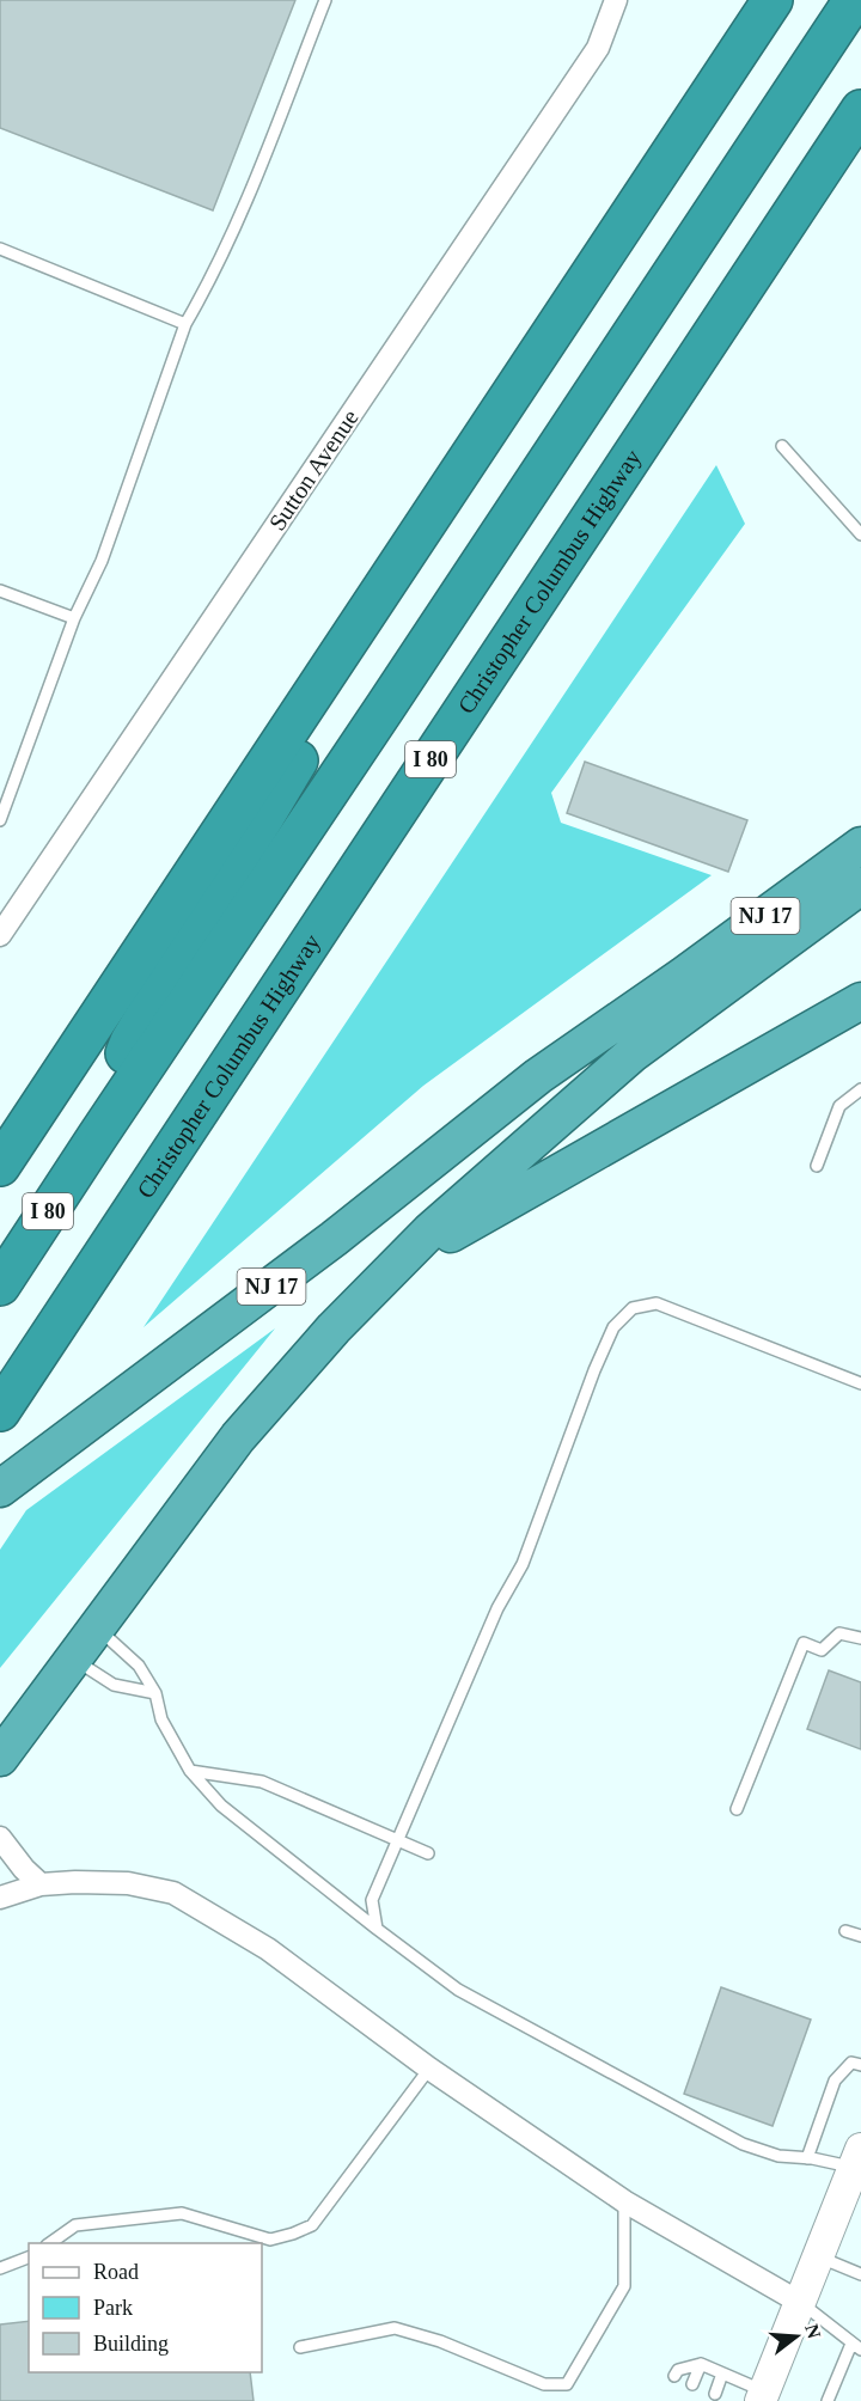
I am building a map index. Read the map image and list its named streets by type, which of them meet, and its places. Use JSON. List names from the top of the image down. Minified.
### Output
{"streets":{"highway":["Christopher Columbus Highway","I 80","NJ 17"],"street":["Sutton Avenue"]},"legend":["Road","Park","Building"],"north":"right"}
